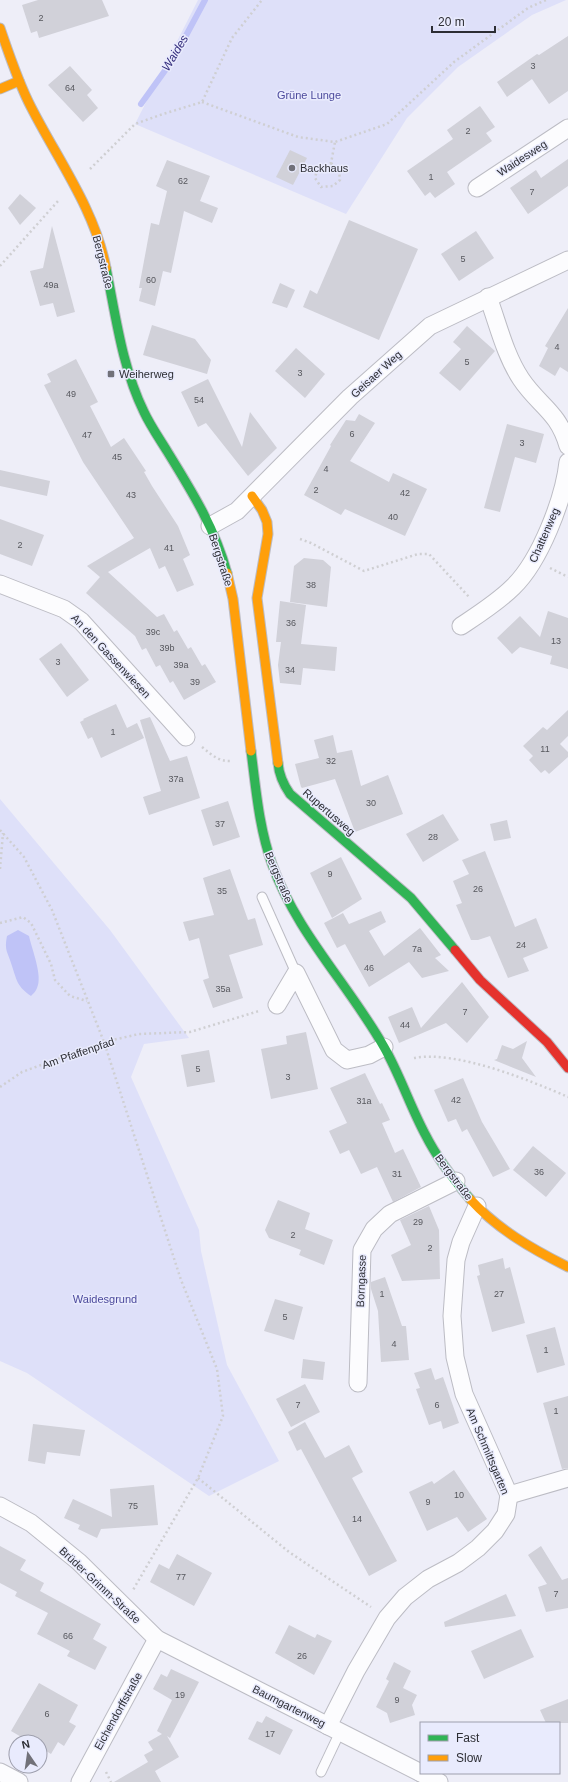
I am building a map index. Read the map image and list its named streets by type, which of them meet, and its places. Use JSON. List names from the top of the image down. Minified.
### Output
{"streets":{"main road":["Bergstraße","Rupertusweg"],"street":["Waidesweg","Geisaer Weg","Chattenweg","An den Gassenwiesen","Borngasse","Am Schmittsgarten","Brüder-Grimm-Straße","Baumgartenweg","Eichendorffstraße"],"path":["Am Pfaffenpfad"]},"crossings":[["Bergstraße","Geisaer Weg"],["Bergstraße","Borngasse"],["Bergstraße","Am Schmittsgarten"],["Geisaer Weg","Rupertusweg"],["Am Schmittsgarten","Baumgartenweg"],["Brüder-Grimm-Straße","Baumgartenweg"],["Brüder-Grimm-Straße","Eichendorffstraße"],["Baumgartenweg","Eichendorffstraße"]],"water":["Waides"],"parks":["Grüne Lunge","Waidesgrund"],"places":{"other":["Backhaus"],"transit":["Weiherweg"]},"house_numbers":["2","3","64","2","1","62","7","5","60","49a","4","5","3","49","54","6","47","3","45","4","2","42","43","40","2","41","38","36","39c","13","39b","3","39a","34","39","1","11","32","37a","30","37","28","9","26","35","24","7a","46","35a","7","44","5","3","42","31a","36","31","29","2","2","1","27","5","4","1","7","6","1","10","9","75","14","77","7","66","26","19","9","6","17"],"legend":["Fast","Slow"],"scale_bar":"20 m","north":"top"}
